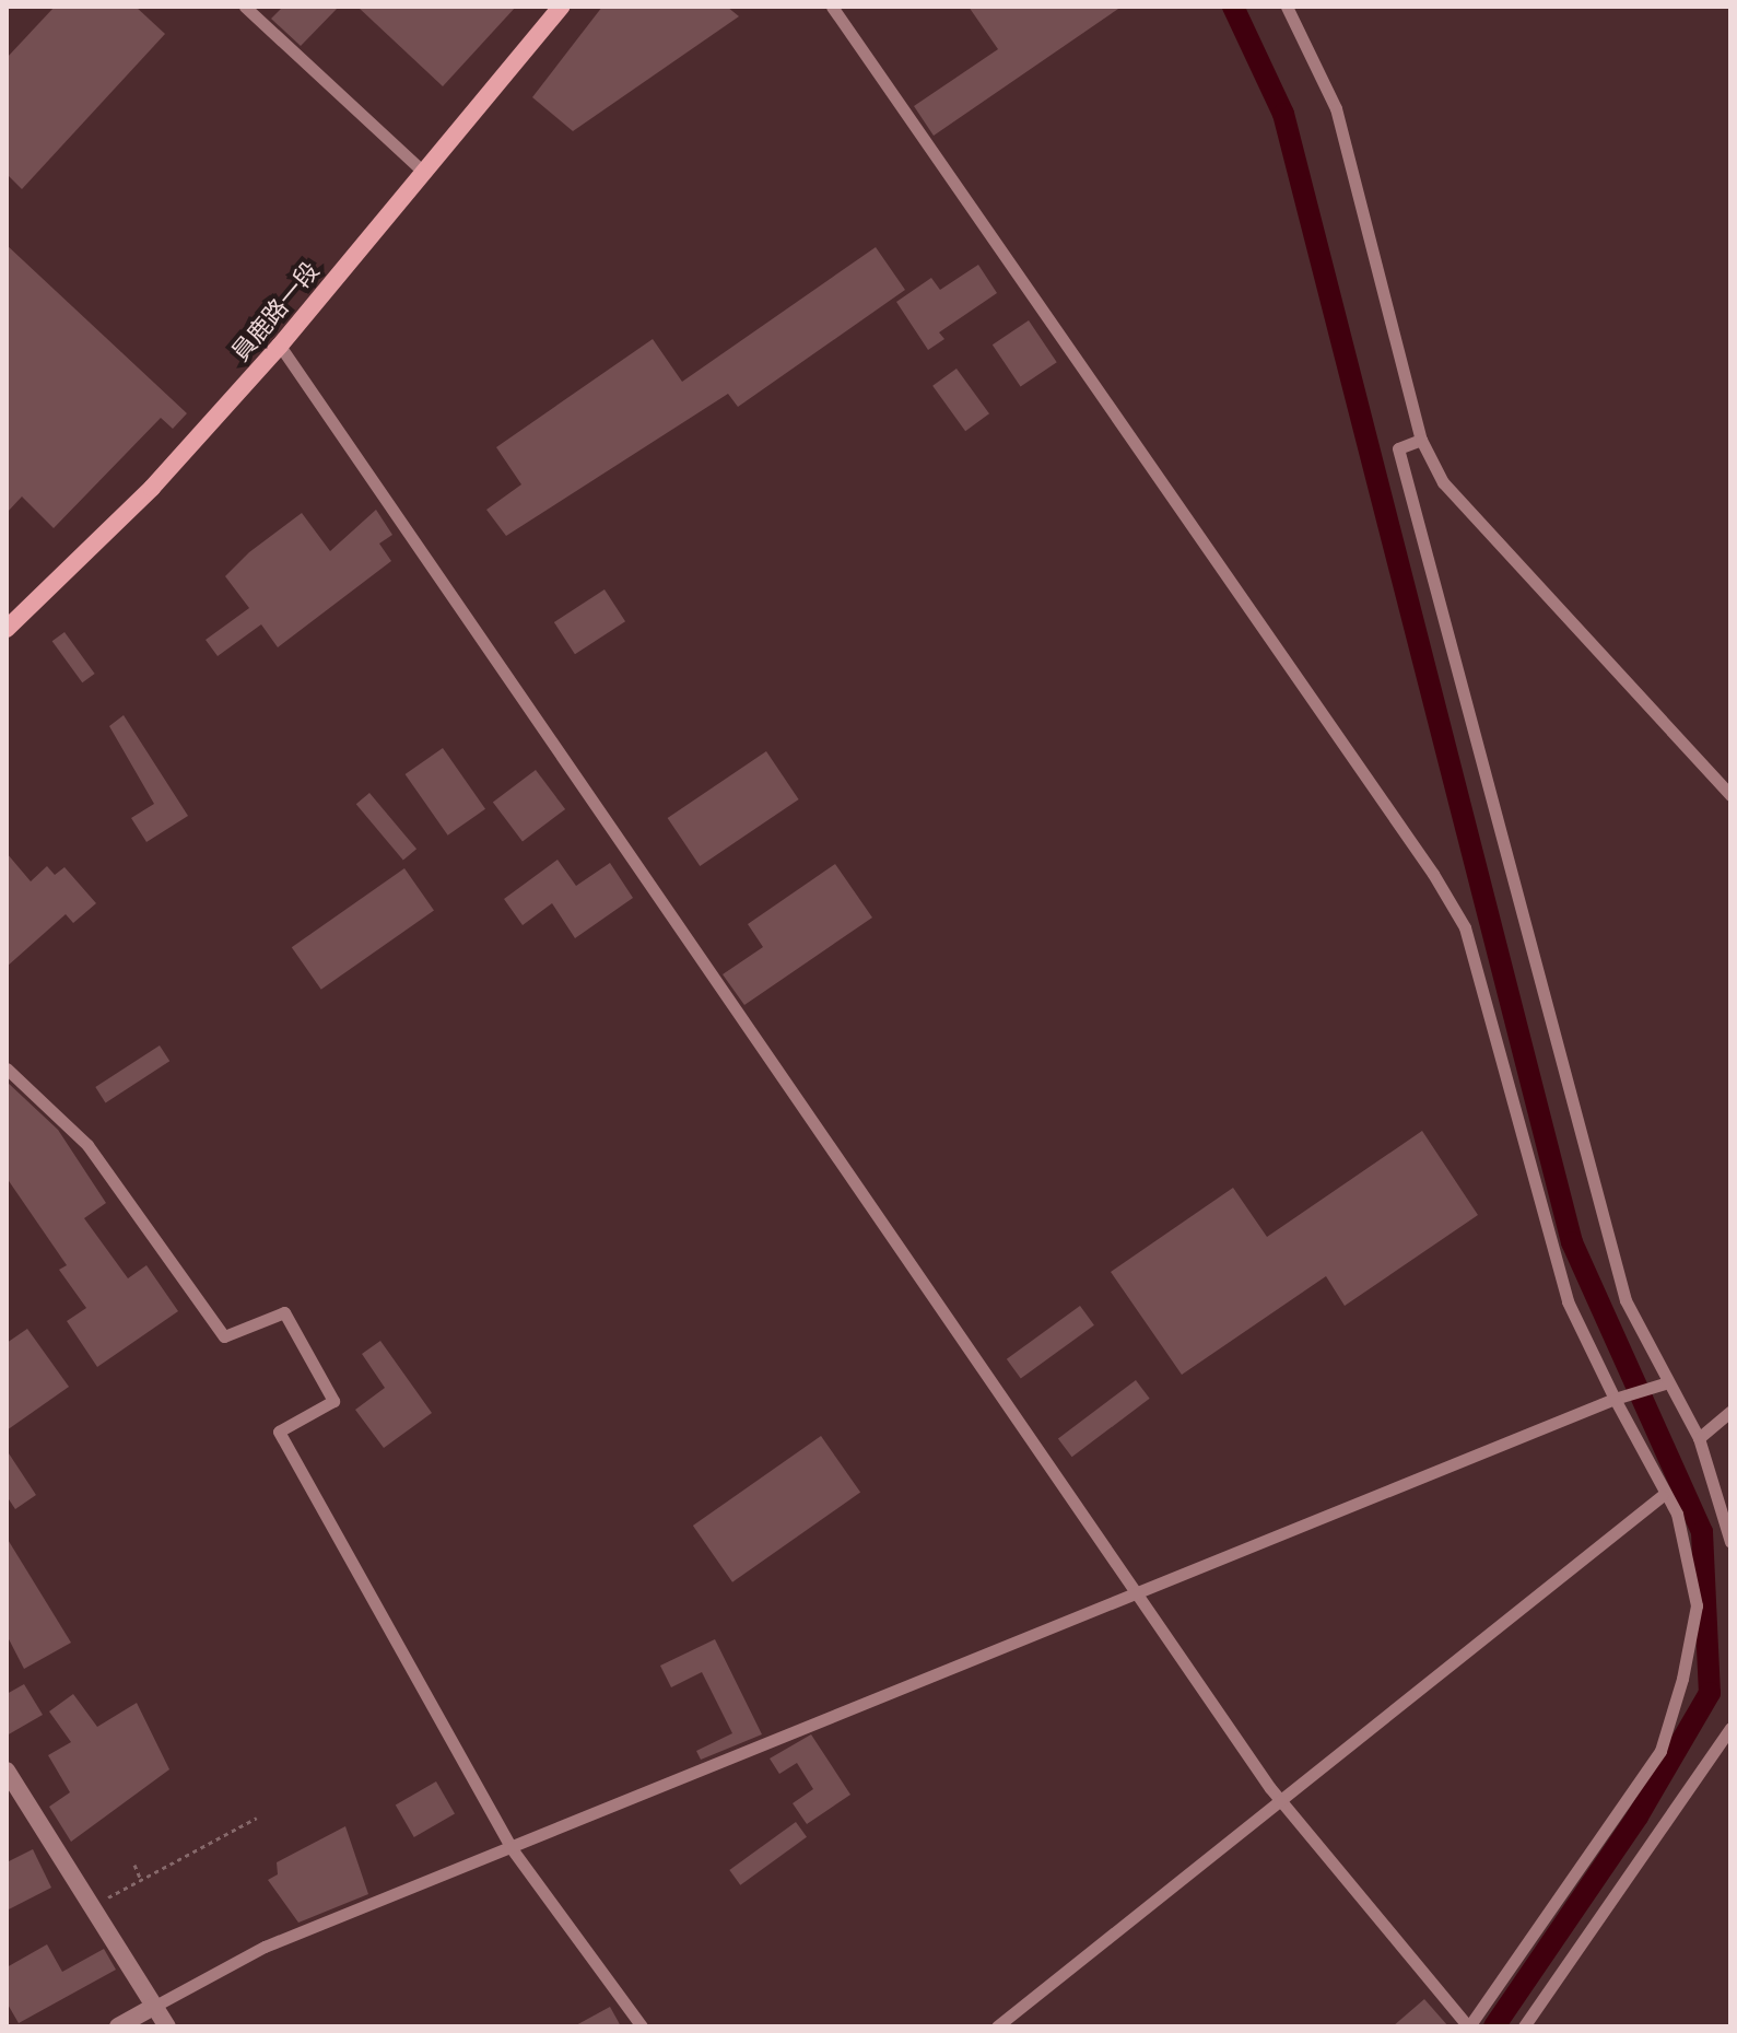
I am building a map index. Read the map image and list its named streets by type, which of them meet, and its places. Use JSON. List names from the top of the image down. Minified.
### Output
{"streets":{"main road":["員鹿路一段"]}}
